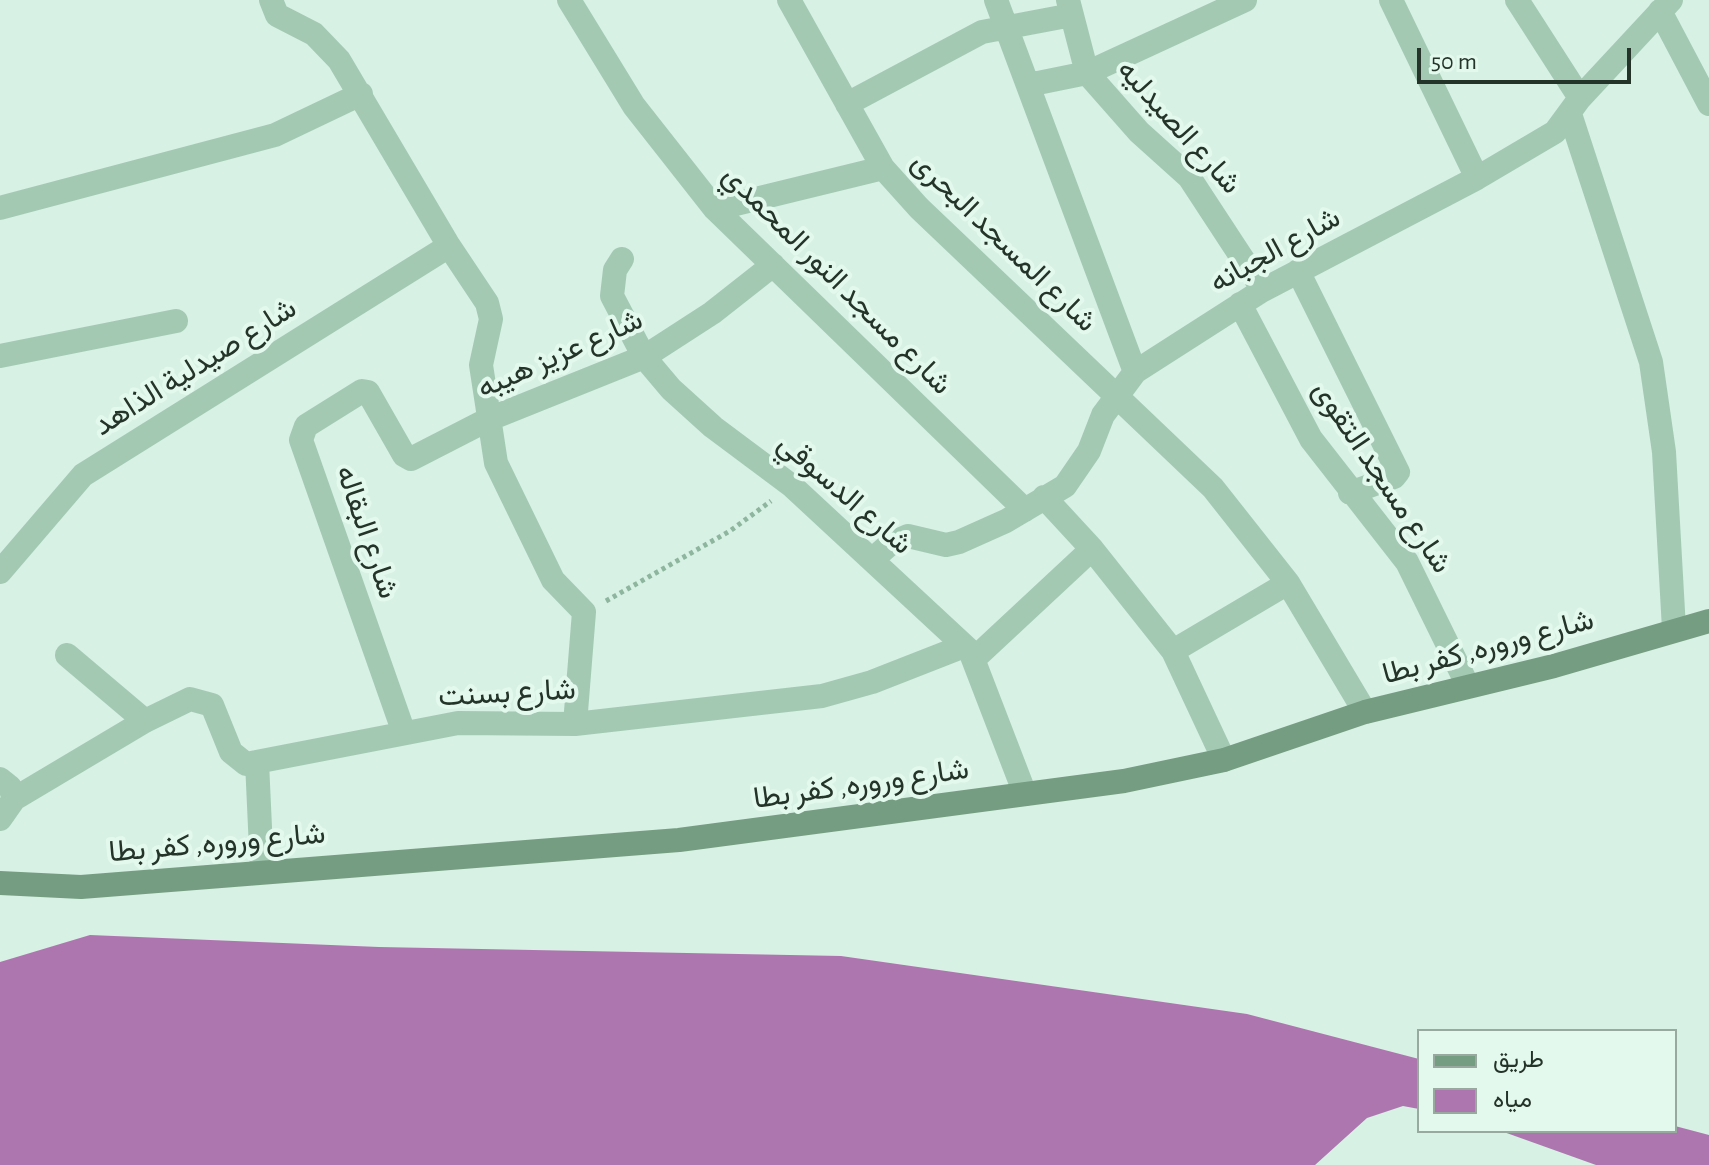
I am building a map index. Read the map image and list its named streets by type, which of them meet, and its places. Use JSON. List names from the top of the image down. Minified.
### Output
{"streets":{"street":["شارع الصيدليه","شارع المسجد البحرى","شارع الجبانه","شارع مسجد النور المحمدي","شارع عزيز هيبه","شارع صيدلية الذاهد","شارع مسجد التقوى","شارع الدسوقي","شارع البقاله","شارع وروره, كفر بطا","شارع بسنت"]},"crossings":[["شارع الصيدليه","شارع الجبانه"],["شارع المسجد البحرى","شارع الجبانه"],["شارع المسجد البحرى","شارع وروره, كفر بطا"],["شارع الجبانه","شارع مسجد النور المحمدي"],["شارع الجبانه","شارع مسجد التقوى"],["شارع الجبانه","شارع الدسوقي"],["شارع مسجد النور المحمدي","شارع عزيز هيبه"],["شارع مسجد النور المحمدي","شارع وروره, كفر بطا"],["شارع عزيز هيبه","شارع الدسوقي"],["شارع عزيز هيبه","شارع البقاله"],["شارع مسجد التقوى","شارع وروره, كفر بطا"],["شارع الدسوقي","شارع وروره, كفر بطا"],["شارع الدسوقي","شارع بسنت"],["شارع البقاله","شارع بسنت"]],"legend":["طريق","مياه"],"scale_bar":"50 m"}
